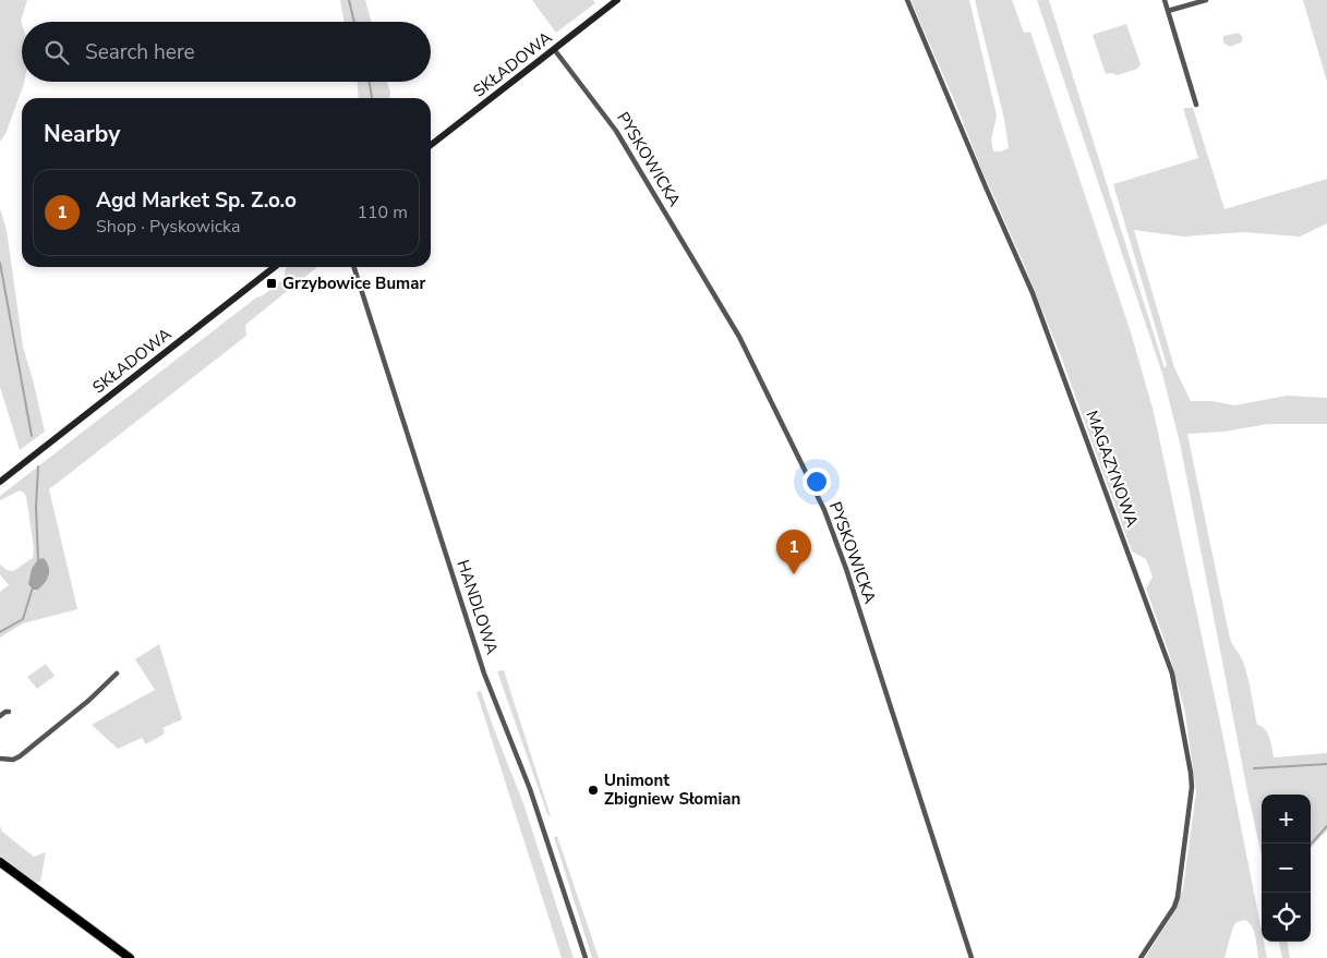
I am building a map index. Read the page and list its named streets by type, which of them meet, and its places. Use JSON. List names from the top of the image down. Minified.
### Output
{"streets":{"main road":["SKŁADOWA"],"street":["PYSKOWICKA","MAGAZYNOWA","HANDLOWA"]},"crossings":[["SKŁADOWA","PYSKOWICKA"]],"places":{"transit":["Grzybowice Bumar"],"other":["Unimont Zbigniew Słomian"]},"page":{"search":"Search here","heading":"Nearby","list":[{"mark":"1","name":"Agd Market Sp. Z.o.o","note":"Shop · Pyskowicka","value":"110 m"}],"pins":"1","map_buttons":["+","−"]}}
